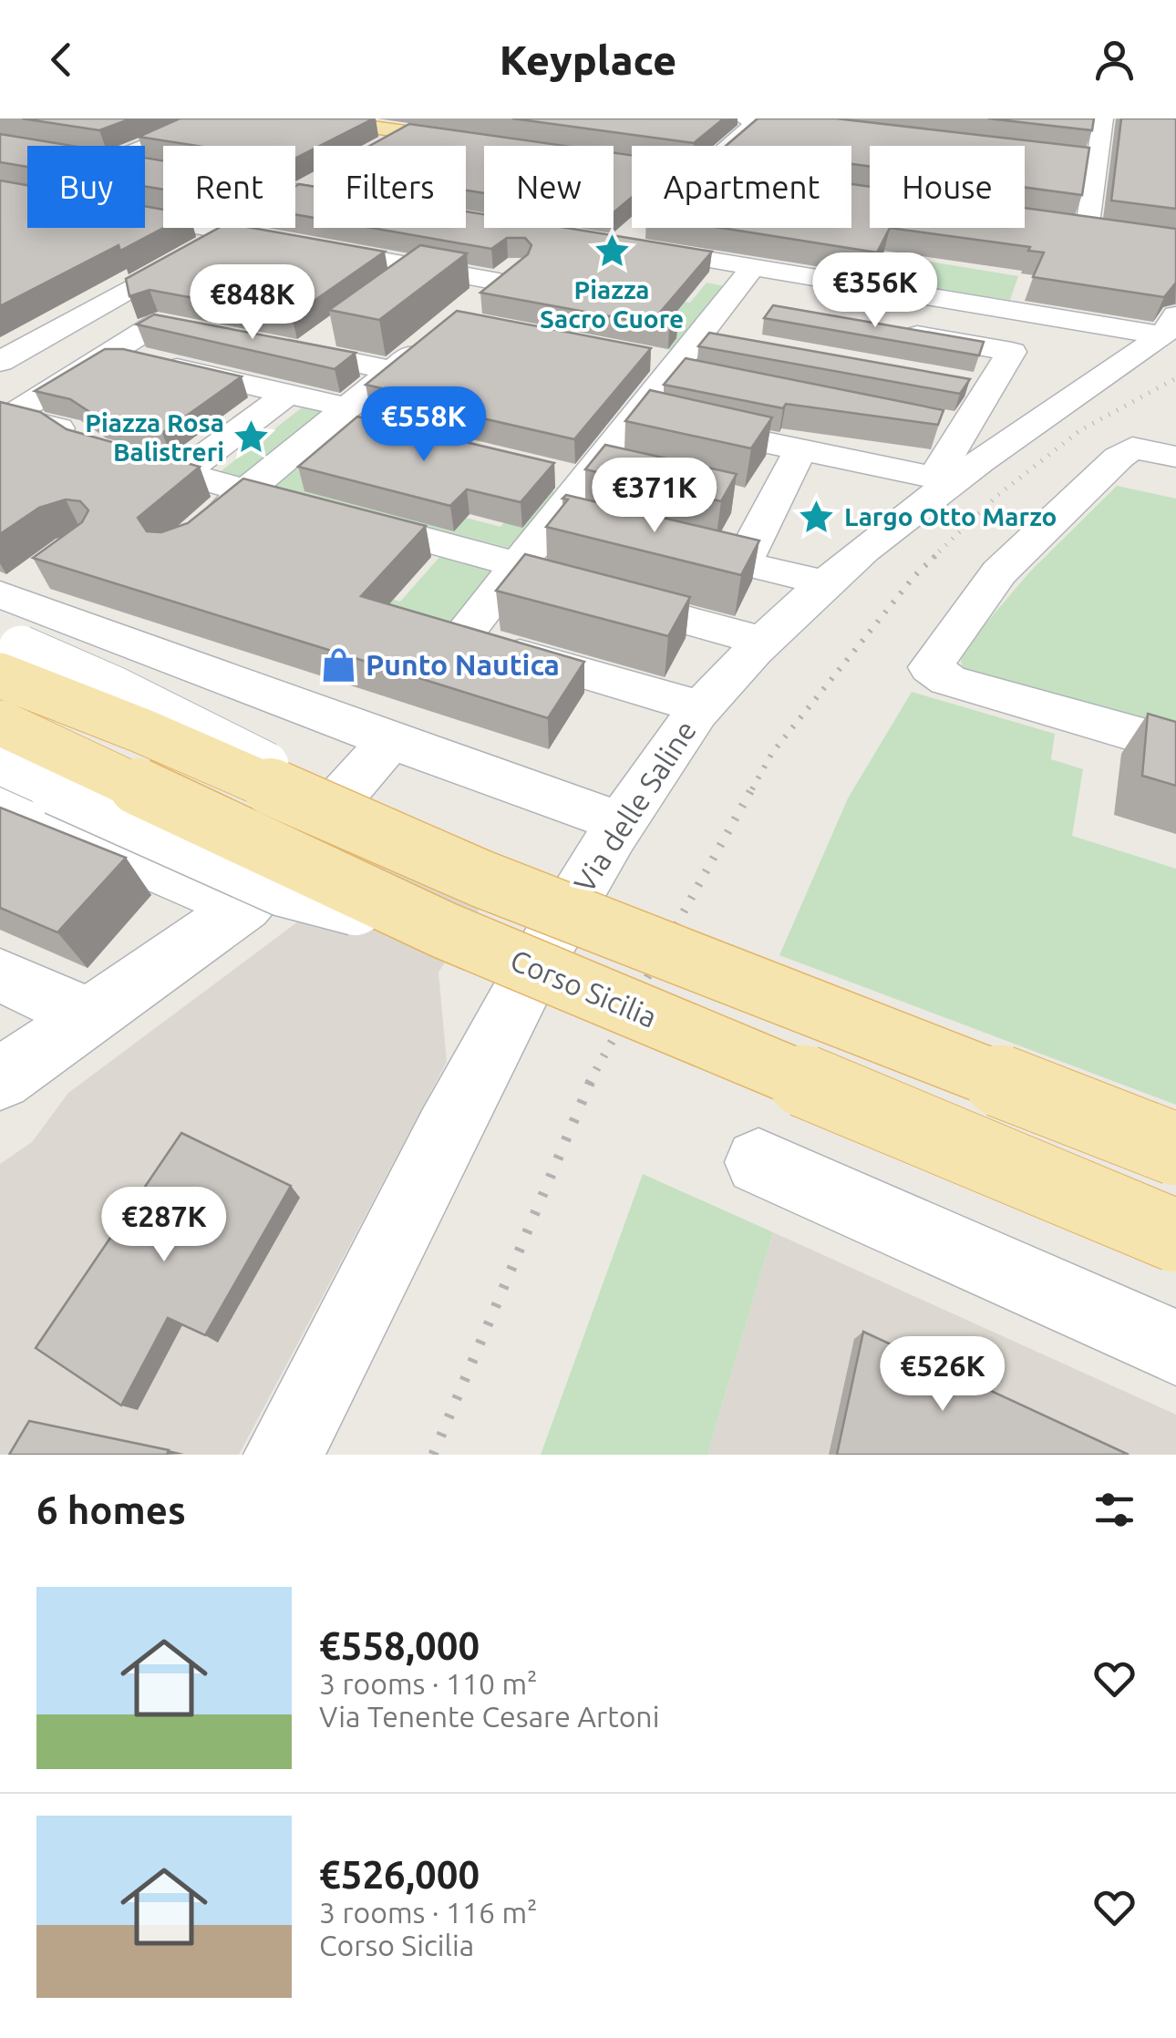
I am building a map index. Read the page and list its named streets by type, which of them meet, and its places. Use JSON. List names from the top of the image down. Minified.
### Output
{"streets":{"main road":["Corso Sicilia"],"street":["Via delle Saline"]},"places":{"place":["Piazza Sacro Cuore","Piazza Rosa Balistreri","Largo Otto Marzo"],"shop":["Punto Nautica"]},"page":{"header":"Keyplace","chip":["Buy","Rent","Filters","New","Apartment","House"],"price":["€356K","€848K","€558K","€371K","€287K","€526K"],"heading":"6 homes","list":[{"name":"€558,000","note":"3 rooms · 110 m² · Via Tenente Cesare Artoni"},{"name":"€526,000","note":"3 rooms · 116 m² · Corso Sicilia"}]}}
